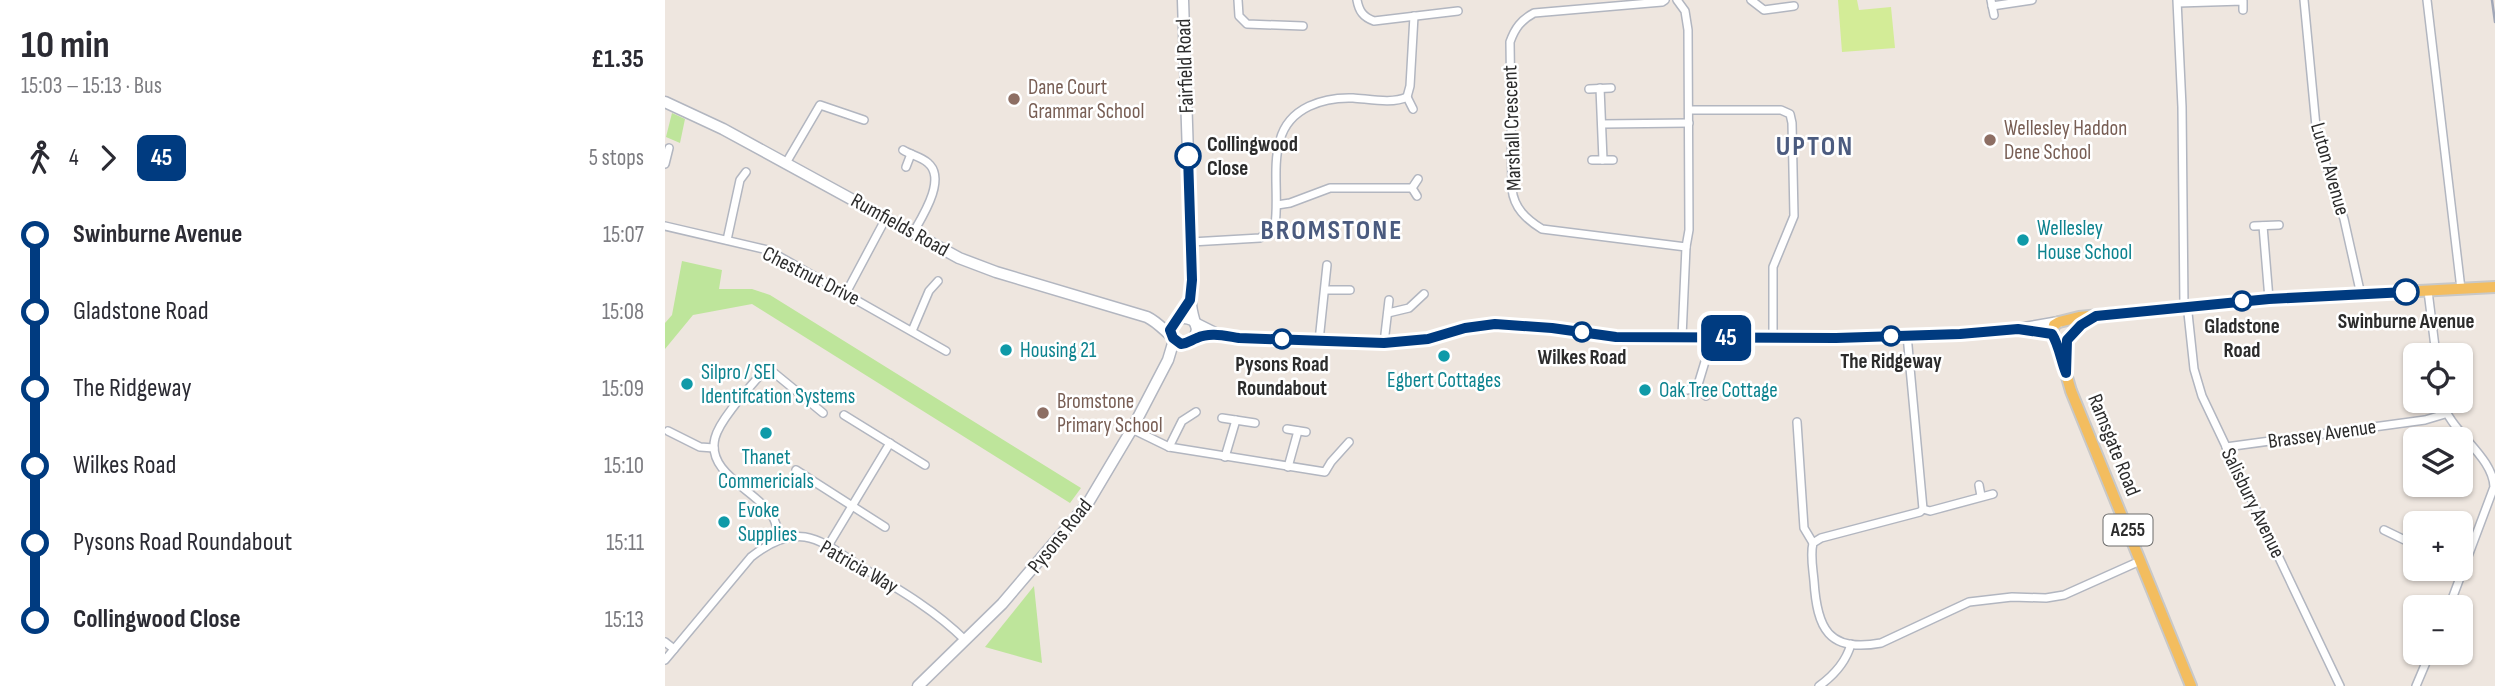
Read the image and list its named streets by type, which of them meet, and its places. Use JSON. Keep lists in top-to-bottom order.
{
  "streets": {
    "main road": ["Ramsgate Road", "A255"],
    "street": [
      "Fairfield Road",
      "Marshall Crescent",
      "Luton Avenue",
      "Rumfields Road",
      "Chestnut Drive",
      "Brassey Avenue",
      "Salisbury Avenue",
      "Pysons Road",
      "Patricia Way"
    ]
  },
  "crossings": [
    ["Fairfield Road", "Rumfields Road"],
    ["Fairfield Road", "Pysons Road"],
    ["Rumfields Road", "Pysons Road"],
    ["Brassey Avenue", "Salisbury Avenue"],
    ["Ramsgate Road", "A255"],
    ["Pysons Road", "Patricia Way"]
  ],
  "districts": ["UPTON", "BROMSTONE"],
  "places": [
    "Dane Court Grammar School",
    "Wellesley Haddon Dene School",
    "Collingwood Close",
    "Wellesley House School",
    "Swinburne Avenue",
    "Gladstone Road",
    "Wilkes Road",
    "The Ridgeway",
    "Pysons Road Roundabout",
    "Housing 21",
    "Egbert Cottages",
    "Silpro / SEI Identifcation Systems",
    "Oak Tree Cottage",
    "Bromstone Primary School",
    "Thanet Commericials",
    "Evoke Supplies"
  ],
  "lines": ["bus line 45"],
  "page": {
    "heading": ["10 min", "15:03 – 15:13 · Bus", "£1.35"],
    "on_map": "45",
    "legs": ["4", "45", "5 stops"],
    "list": [
      {
        "name": "Swinburne Avenue",
        "value": "15:07"
      },
      {
        "name": "Gladstone Road",
        "value": "15:08"
      },
      {
        "name": "The Ridgeway",
        "value": "15:09"
      },
      {
        "name": "Wilkes Road",
        "value": "15:10"
      },
      {
        "name": "Pysons Road Roundabout",
        "value": "15:11"
      },
      {
        "name": "Collingwood Close",
        "value": "15:13"
      }
    ],
    "map_buttons": ["+", "−"]
  }
}
